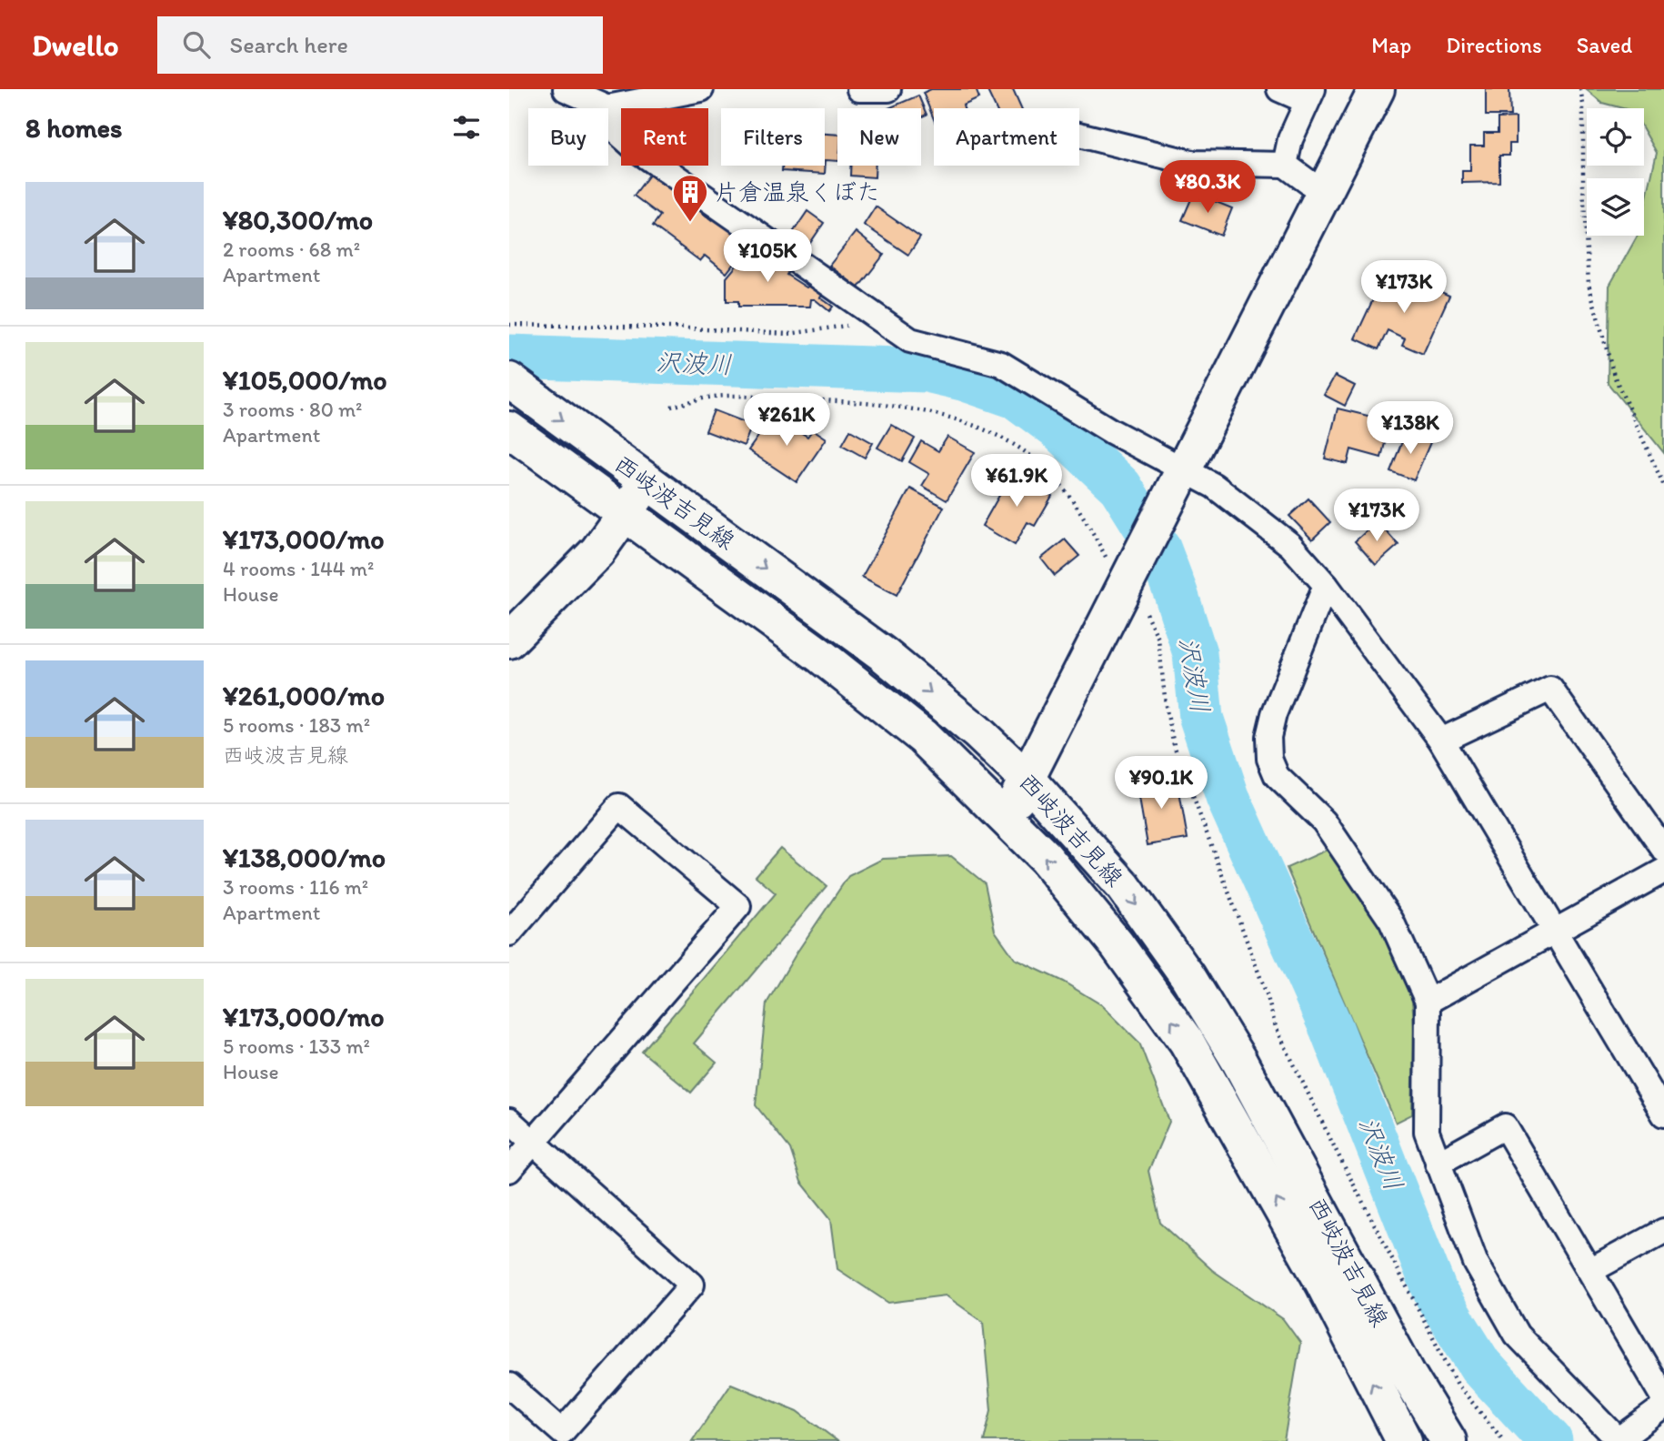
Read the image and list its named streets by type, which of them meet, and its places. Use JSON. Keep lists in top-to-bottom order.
{
  "streets": {
    "main road": ["西岐波吉見線"]
  },
  "water": ["沢波川"],
  "places": {
    "building": ["片倉温泉くぼた"]
  },
  "page": {
    "header": "Dwello",
    "search": "Search here",
    "nav": ["Map", "Directions", "Saved"],
    "heading": "8 homes",
    "chip": [
      "Buy",
      "Rent",
      "Filters",
      "New",
      "Apartment"
    ],
    "price": [
      "¥80.3K",
      "¥105K",
      "¥173K",
      "¥261K",
      "¥138K",
      "¥61.9K",
      "¥173K",
      "¥90.1K"
    ],
    "list": [
      {
        "name": "¥80,300/mo",
        "note": "2 rooms · 68 m² · Apartment"
      },
      {
        "name": "¥105,000/mo",
        "note": "3 rooms · 80 m² · Apartment"
      },
      {
        "name": "¥173,000/mo",
        "note": "4 rooms · 144 m² · House"
      },
      {
        "name": "¥261,000/mo",
        "note": "5 rooms · 183 m² · 西岐波吉見線"
      },
      {
        "name": "¥138,000/mo",
        "note": "3 rooms · 116 m² · Apartment"
      },
      {
        "name": "¥173,000/mo",
        "note": "5 rooms · 133 m² · House"
      }
    ]
  }
}
